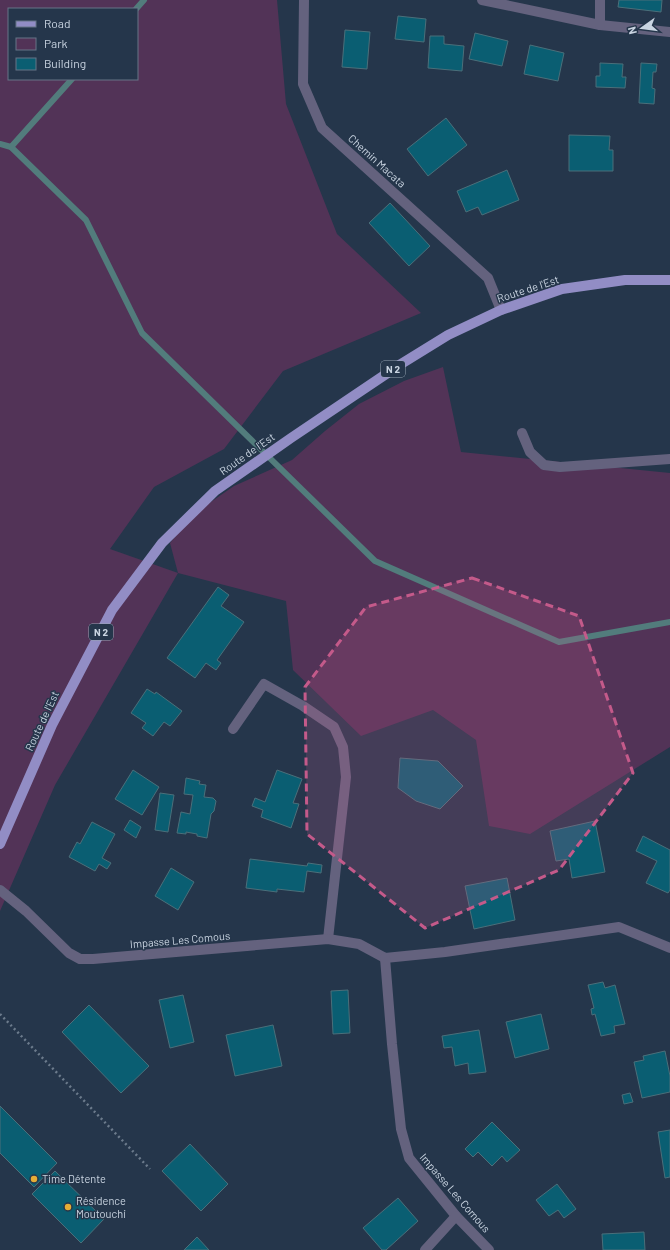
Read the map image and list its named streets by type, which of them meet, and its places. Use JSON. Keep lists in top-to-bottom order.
{
  "streets": {
    "main road": ["Route de l'Est", "N 2"],
    "street": ["Chemin Macata", "Impasse Les Comous"]
  },
  "crossings": [
    ["Chemin Macata", "Route de l'Est"]
  ],
  "places": ["Time Détente", "Résidence Moutouchi"],
  "legend": ["Road", "Park", "Building"],
  "north": "left"
}
